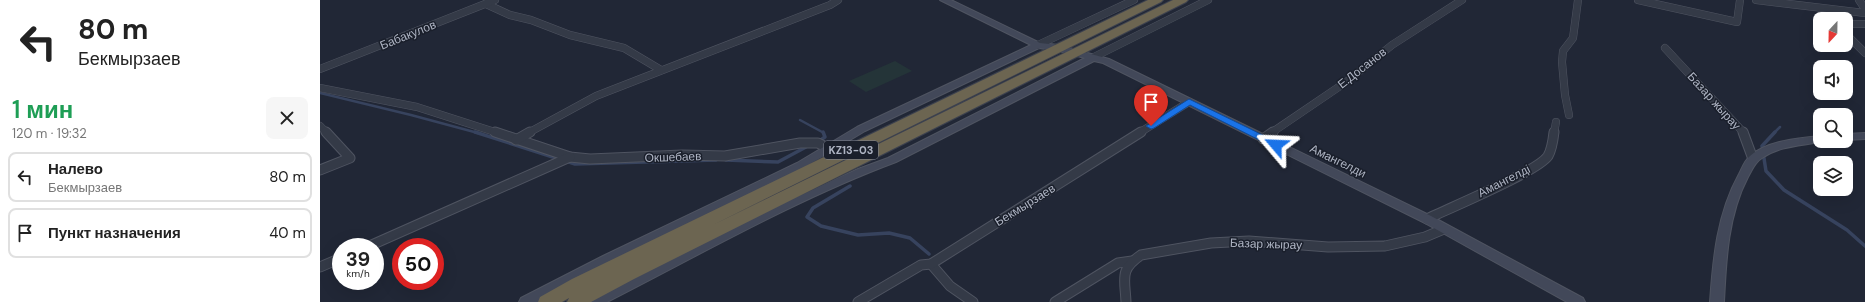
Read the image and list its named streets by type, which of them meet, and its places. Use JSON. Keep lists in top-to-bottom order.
{
  "streets": {
    "highway": ["KZ13-03"],
    "main road": ["Амангелди"],
    "street": [
      "Бабакулов",
      "Е.Досанов",
      "Базар жырау",
      "Окшебаев",
      "Амангелді",
      "Бекмырзаев"
    ]
  },
  "crossings": [
    ["Е.Досанов", "Амангелди"],
    ["Базар жырау", "Амангелди"],
    ["KZ13-03", "Амангелди"],
    ["Амангелди", "Амангелді"],
    ["Амангелди", "Бекмырзаев"]
  ],
  "north": "bottom",
  "page": {
    "turn": ["80 m", "Бекмырзаев"],
    "heading": ["1 мин", "120 m · 19:32"],
    "list": [
      {
        "name": "Налево",
        "note": "Бекмырзаев",
        "value": "80 m"
      },
      {
        "name": "Пункт назначения",
        "value": "40 m"
      }
    ],
    "speed": "39 km/h",
    "limit": "50"
  }
}
